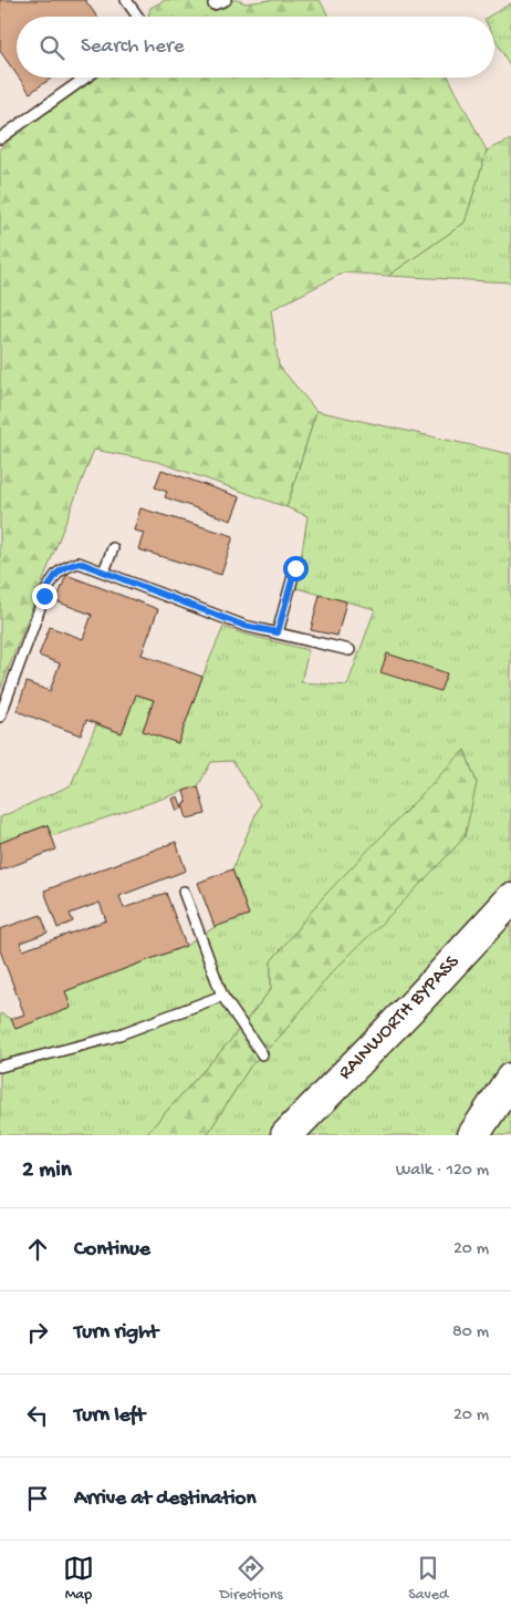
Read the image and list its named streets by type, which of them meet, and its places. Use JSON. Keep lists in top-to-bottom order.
{
  "streets": {
    "highway": ["RAINWORTH BYPASS"]
  },
  "page": {
    "search": "Search here",
    "heading": ["2 min", "Walk · 120 m"],
    "list": [
      ["Continue", "20 m"],
      ["Turn right", "80 m"],
      ["Turn left", "20 m"],
      "Arrive at destination"
    ],
    "nav": ["Map", "Directions", "Saved"]
  }
}
